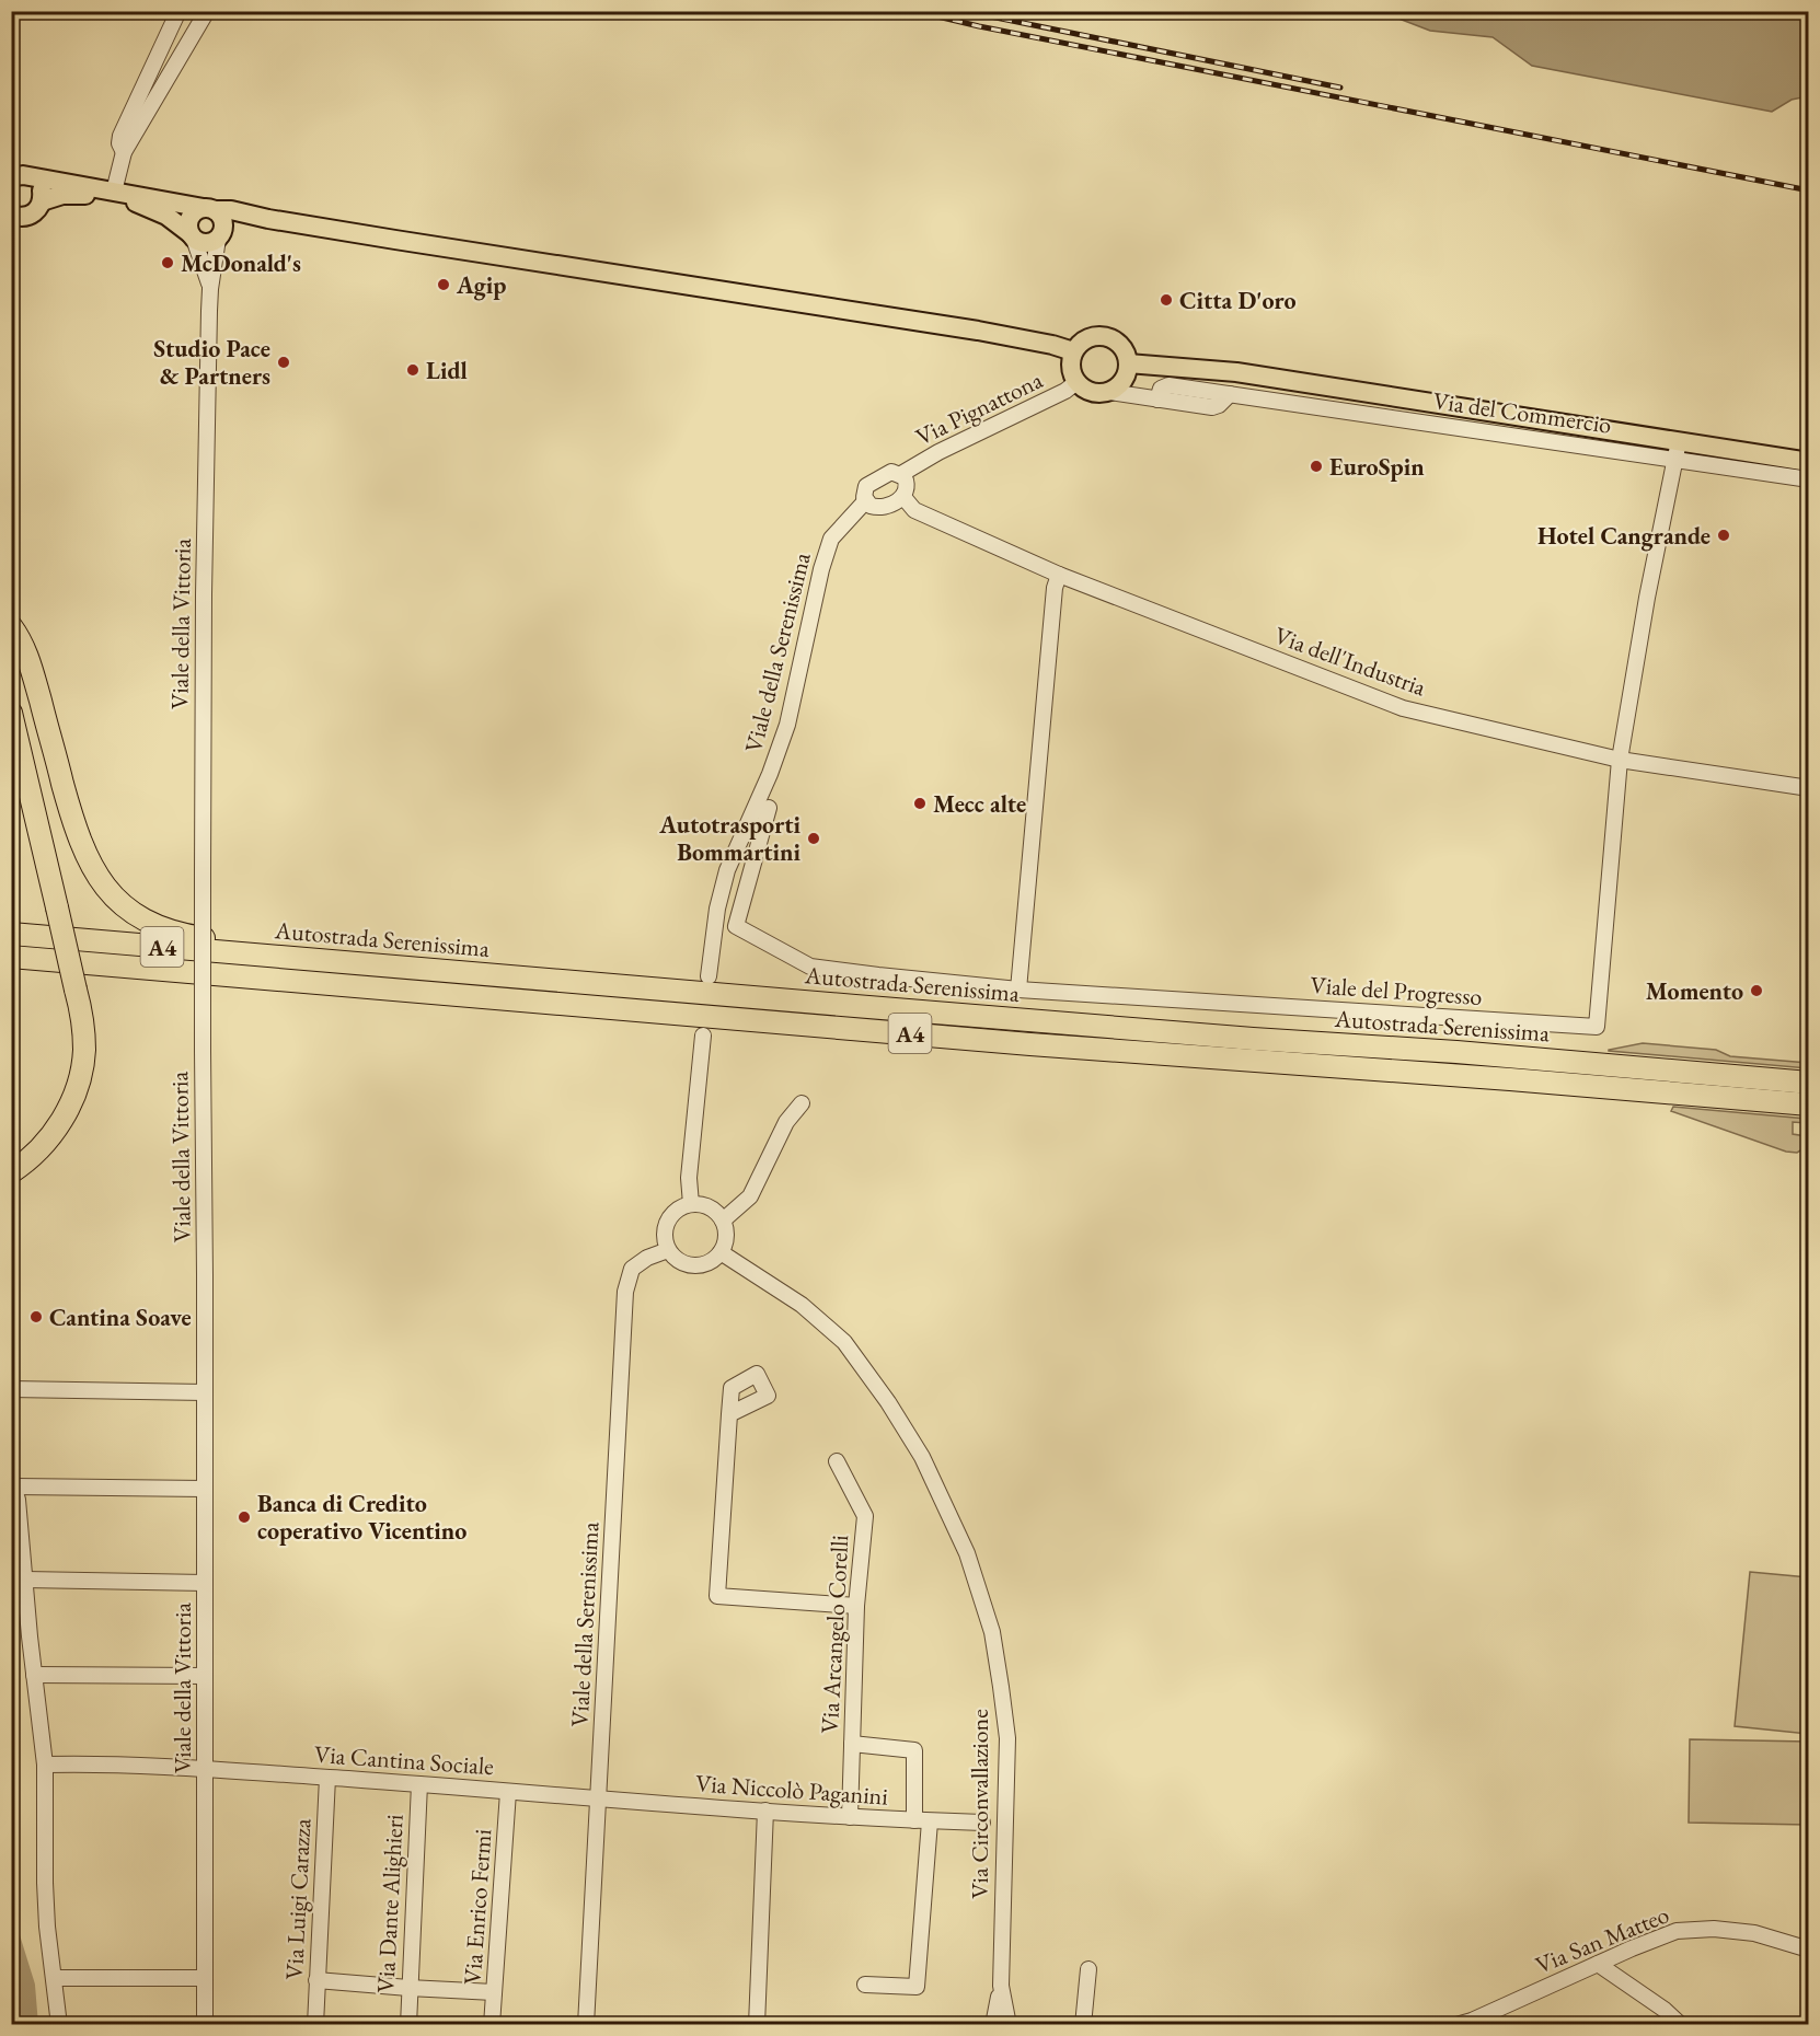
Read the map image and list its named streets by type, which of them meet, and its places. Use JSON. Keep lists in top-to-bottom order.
{
  "streets": {
    "highway": ["Autostrada Serenissima", "A4"],
    "street": [
      "Via Pignattona",
      "Via del Commercio",
      "Viale della Vittoria",
      "Viale della Serenissima",
      "Via dell'Industria",
      "Viale del Progresso",
      "Via Arcangelo Corelli",
      "Via Cantina Sociale",
      "Via Niccolò Paganini",
      "Via Circonvallazione",
      "Via Luigi Carazza",
      "Via Dante Alighieri",
      "Via Enrico Fermi",
      "Via San Matteo"
    ]
  },
  "crossings": [
    ["Via Pignattona", "Via del Commercio"],
    ["Via Pignattona", "Viale della Serenissima"],
    ["Via Pignattona", "Via dell'Industria"],
    ["Via del Commercio", "Viale del Progresso"],
    ["Viale della Vittoria", "Via Cantina Sociale"],
    ["Viale della Serenissima", "Via dell'Industria"],
    ["Viale della Serenissima", "Via Cantina Sociale"],
    ["Viale della Serenissima", "Via Niccolò Paganini"],
    ["Viale della Serenissima", "Via Circonvallazione"],
    ["Via dell'Industria", "Viale del Progresso"],
    ["Via Arcangelo Corelli", "Via Niccolò Paganini"],
    ["Via Cantina Sociale", "Via Niccolò Paganini"],
    ["Via Cantina Sociale", "Via Luigi Carazza"],
    ["Via Cantina Sociale", "Via Dante Alighieri"],
    ["Via Cantina Sociale", "Via Enrico Fermi"]
  ],
  "places": [
    "McDonald's",
    "Agip",
    "Citta D'oro",
    "Studio Pace & Partners",
    "Lidl",
    "EuroSpin",
    "Hotel Cangrande",
    "Mecc alte",
    "Autotrasporti Bommartini",
    "Momento",
    "Cantina Soave",
    "Banca di Credito coperativo Vicentino"
  ]
}
